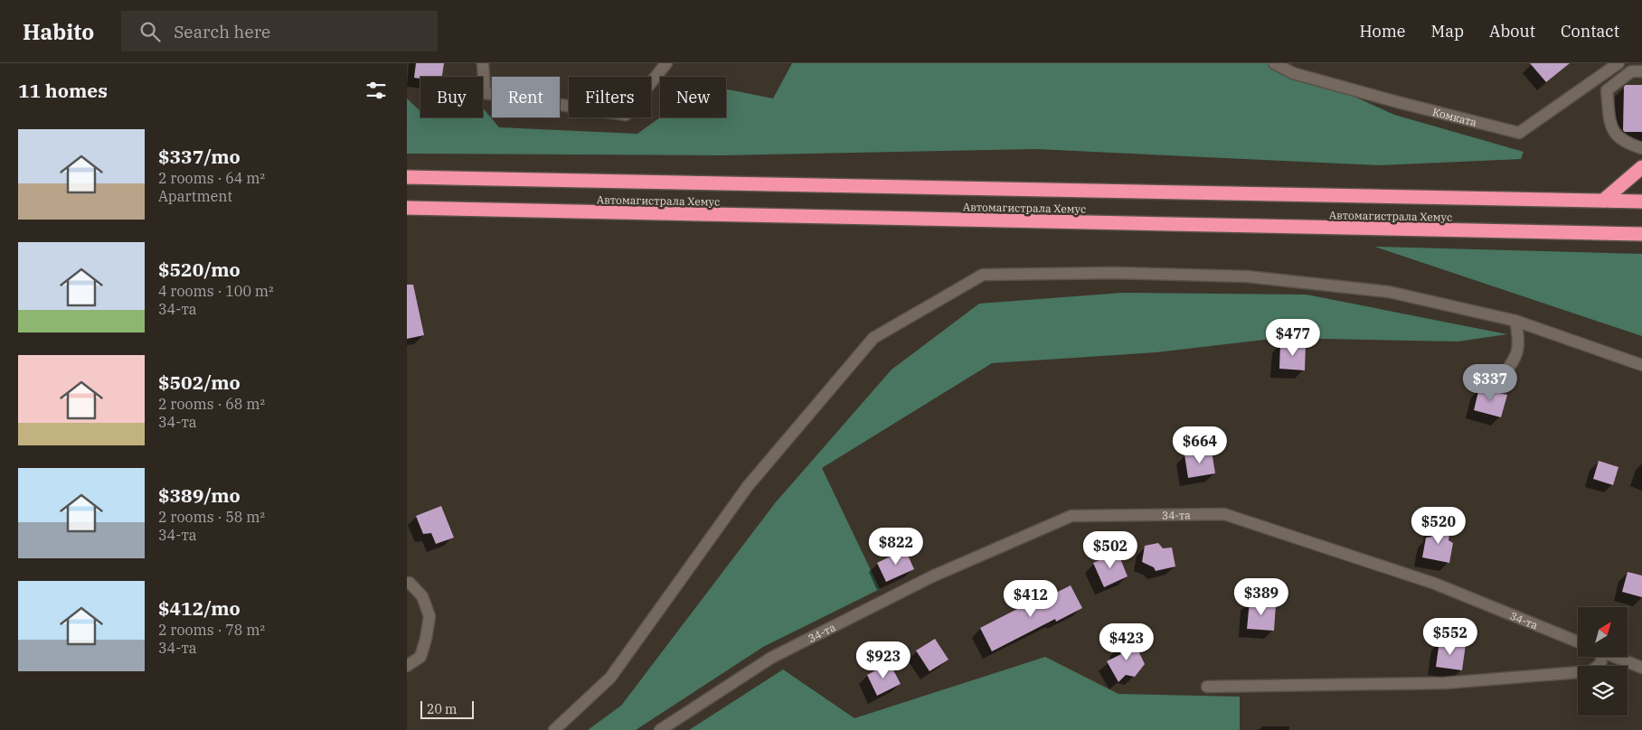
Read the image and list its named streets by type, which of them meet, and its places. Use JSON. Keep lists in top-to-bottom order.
{
  "streets": {
    "highway": ["Автомагистрала Хемус"],
    "street": ["Комката", "34-та"]
  },
  "scale_bar": "20 m",
  "north": "top right",
  "page": {
    "header": "Habito",
    "search": "Search here",
    "nav": [
      "Home",
      "Map",
      "About",
      "Contact"
    ],
    "heading": "11 homes",
    "chip": [
      "Buy",
      "Rent",
      "Filters",
      "New"
    ],
    "list": [
      {
        "name": "$337/mo",
        "note": "2 rooms · 64 m² · Apartment"
      },
      {
        "name": "$520/mo",
        "note": "4 rooms · 100 m² · 34-та"
      },
      {
        "name": "$502/mo",
        "note": "2 rooms · 68 m² · 34-та"
      },
      {
        "name": "$389/mo",
        "note": "2 rooms · 58 m² · 34-та"
      },
      {
        "name": "$412/mo",
        "note": "2 rooms · 78 m² · 34-та"
      }
    ],
    "price": [
      "$477",
      "$337",
      "$664",
      "$520",
      "$822",
      "$502",
      "$389",
      "$412",
      "$552",
      "$423",
      "$923"
    ],
    "scale": "20 m"
  }
}
